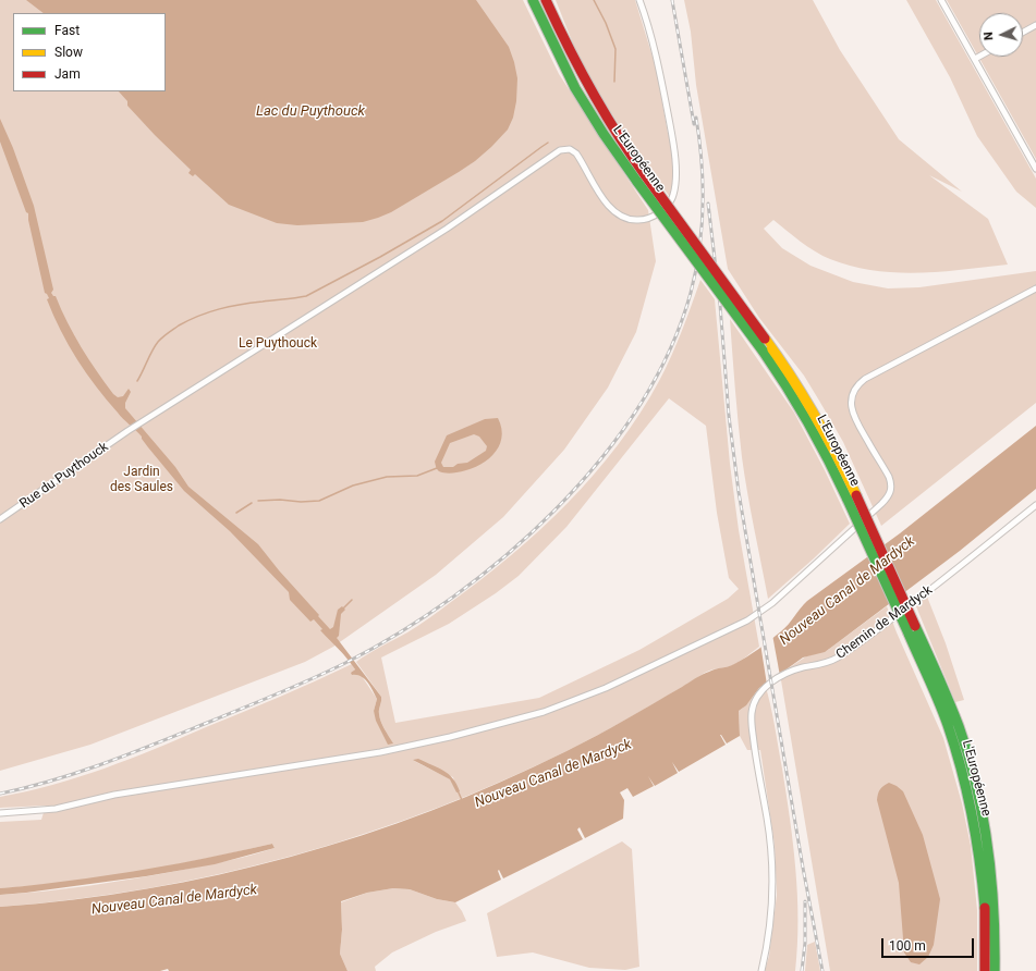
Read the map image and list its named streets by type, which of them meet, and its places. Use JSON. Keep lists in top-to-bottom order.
{
  "streets": {
    "highway": ["L'Européenne"],
    "street": ["Rue du Puythouck", "Chemin de Mardyck"]
  },
  "water": ["Lac du Puythouck", "Nouveau Canal de Mardyck"],
  "parks": ["Le Puythouck", "Jardin des Saules"],
  "legend": ["Fast", "Slow", "Jam"],
  "scale_bar": "100 m",
  "north": "left"
}
